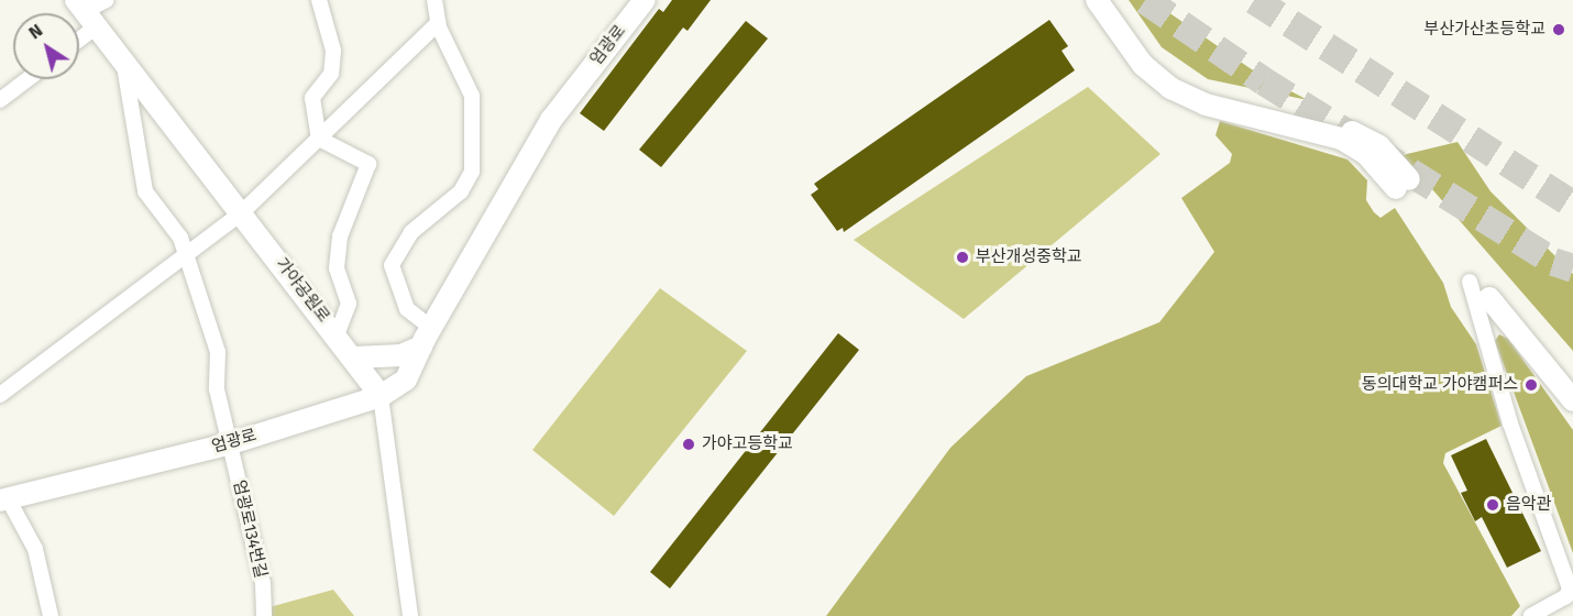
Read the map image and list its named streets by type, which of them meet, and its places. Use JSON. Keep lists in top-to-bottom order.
{
  "streets": {
    "main road": ["엄광로", "가야공원로"],
    "street": ["엄광로134번길"]
  },
  "crossings": [
    ["엄광로", "가야공원로"],
    ["엄광로", "엄광로134번길"],
    ["가야공원로", "엄광로134번길"]
  ],
  "places": [
    "부산가산초등학교",
    "부산개성중학교",
    "동의대학교 가야캠퍼스",
    "가야고등학교",
    "음악관"
  ],
  "north": "top left"
}
